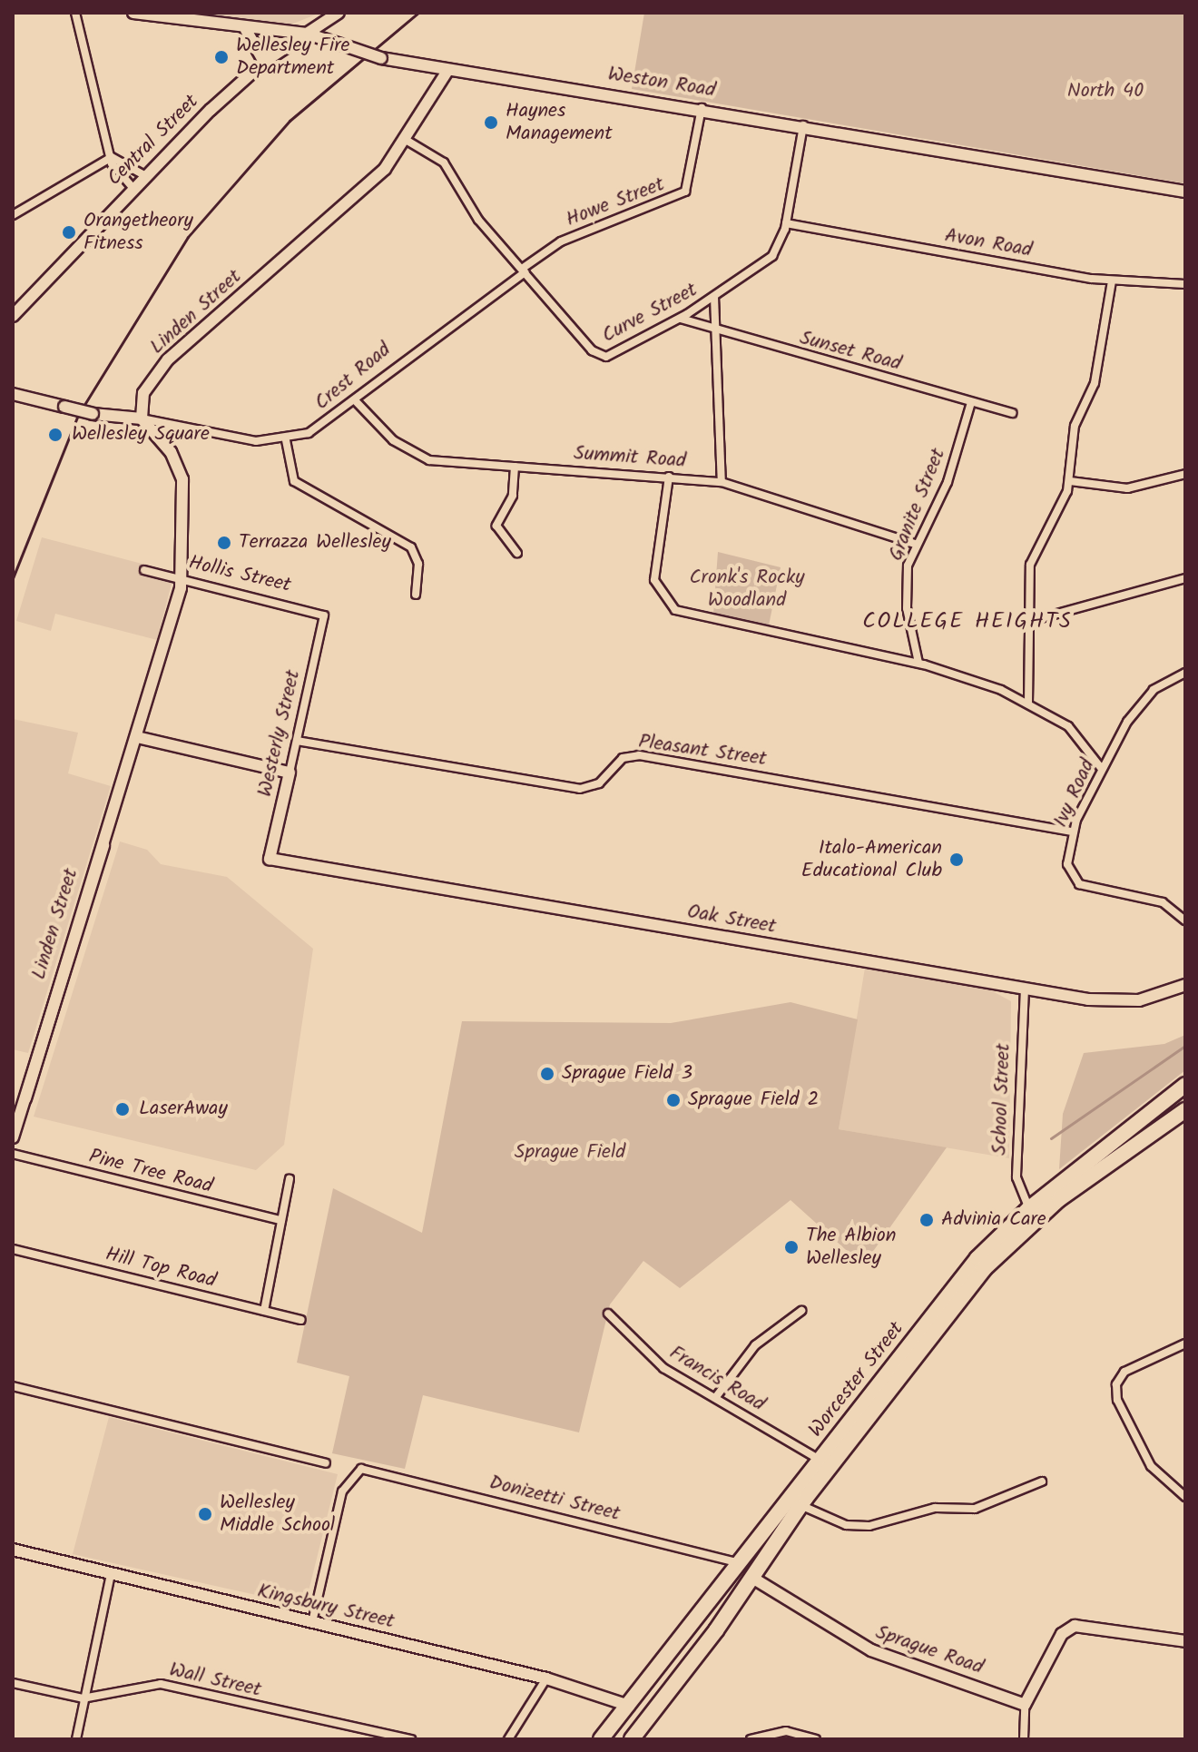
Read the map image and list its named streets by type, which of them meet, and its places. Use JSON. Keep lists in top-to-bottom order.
{
  "streets": {
    "highway": ["Worcester Street"],
    "street": [
      "Weston Road",
      "Central Street",
      "Howe Street",
      "Avon Road",
      "Linden Street",
      "Curve Street",
      "Sunset Road",
      "Crest Road",
      "Summit Road",
      "Granite Street",
      "Hollis Street",
      "Westerly Street",
      "Pleasant Street",
      "Ivy Road",
      "Oak Street",
      "School Street",
      "Pine Tree Road",
      "Hill Top Road",
      "Francis Road",
      "Donizetti Street",
      "Kingsbury Street",
      "Sprague Road",
      "Wall Street"
    ]
  },
  "crossings": [
    ["Weston Road", "Central Street"],
    ["Weston Road", "Howe Street"],
    ["Weston Road", "Linden Street"],
    ["Weston Road", "Curve Street"],
    ["Howe Street", "Curve Street"],
    ["Howe Street", "Crest Road"],
    ["Avon Road", "Curve Street"],
    ["Linden Street", "Curve Street"],
    ["Linden Street", "Crest Road"],
    ["Linden Street", "Hollis Street"],
    ["Curve Street", "Sunset Road"],
    ["Curve Street", "Crest Road"],
    ["Sunset Road", "Granite Street"],
    ["Crest Road", "Summit Road"],
    ["Summit Road", "Granite Street"],
    ["Hollis Street", "Westerly Street"],
    ["Westerly Street", "Pleasant Street"],
    ["Westerly Street", "Oak Street"],
    ["Pleasant Street", "Ivy Road"],
    ["Oak Street", "School Street"],
    ["School Street", "Worcester Street"],
    ["Francis Road", "Worcester Street"],
    ["Worcester Street", "Donizetti Street"],
    ["Worcester Street", "Kingsbury Street"],
    ["Worcester Street", "Sprague Road"],
    ["Donizetti Street", "Kingsbury Street"]
  ],
  "districts": ["COLLEGE HEIGHTS"],
  "parks": ["North 40", "Cronk's Rocky Woodland", "Sprague Field"],
  "places": [
    "Wellesley Fire Department",
    "Haynes Management",
    "Orangetheory Fitness",
    "Wellesley Square",
    "Terrazza Wellesley",
    "Italo-American Educational Club",
    "Sprague Field 3",
    "Sprague Field 2",
    "LaserAway",
    "Advinia Care",
    "The Albion Wellesley",
    "Wellesley Middle School"
  ]
}
